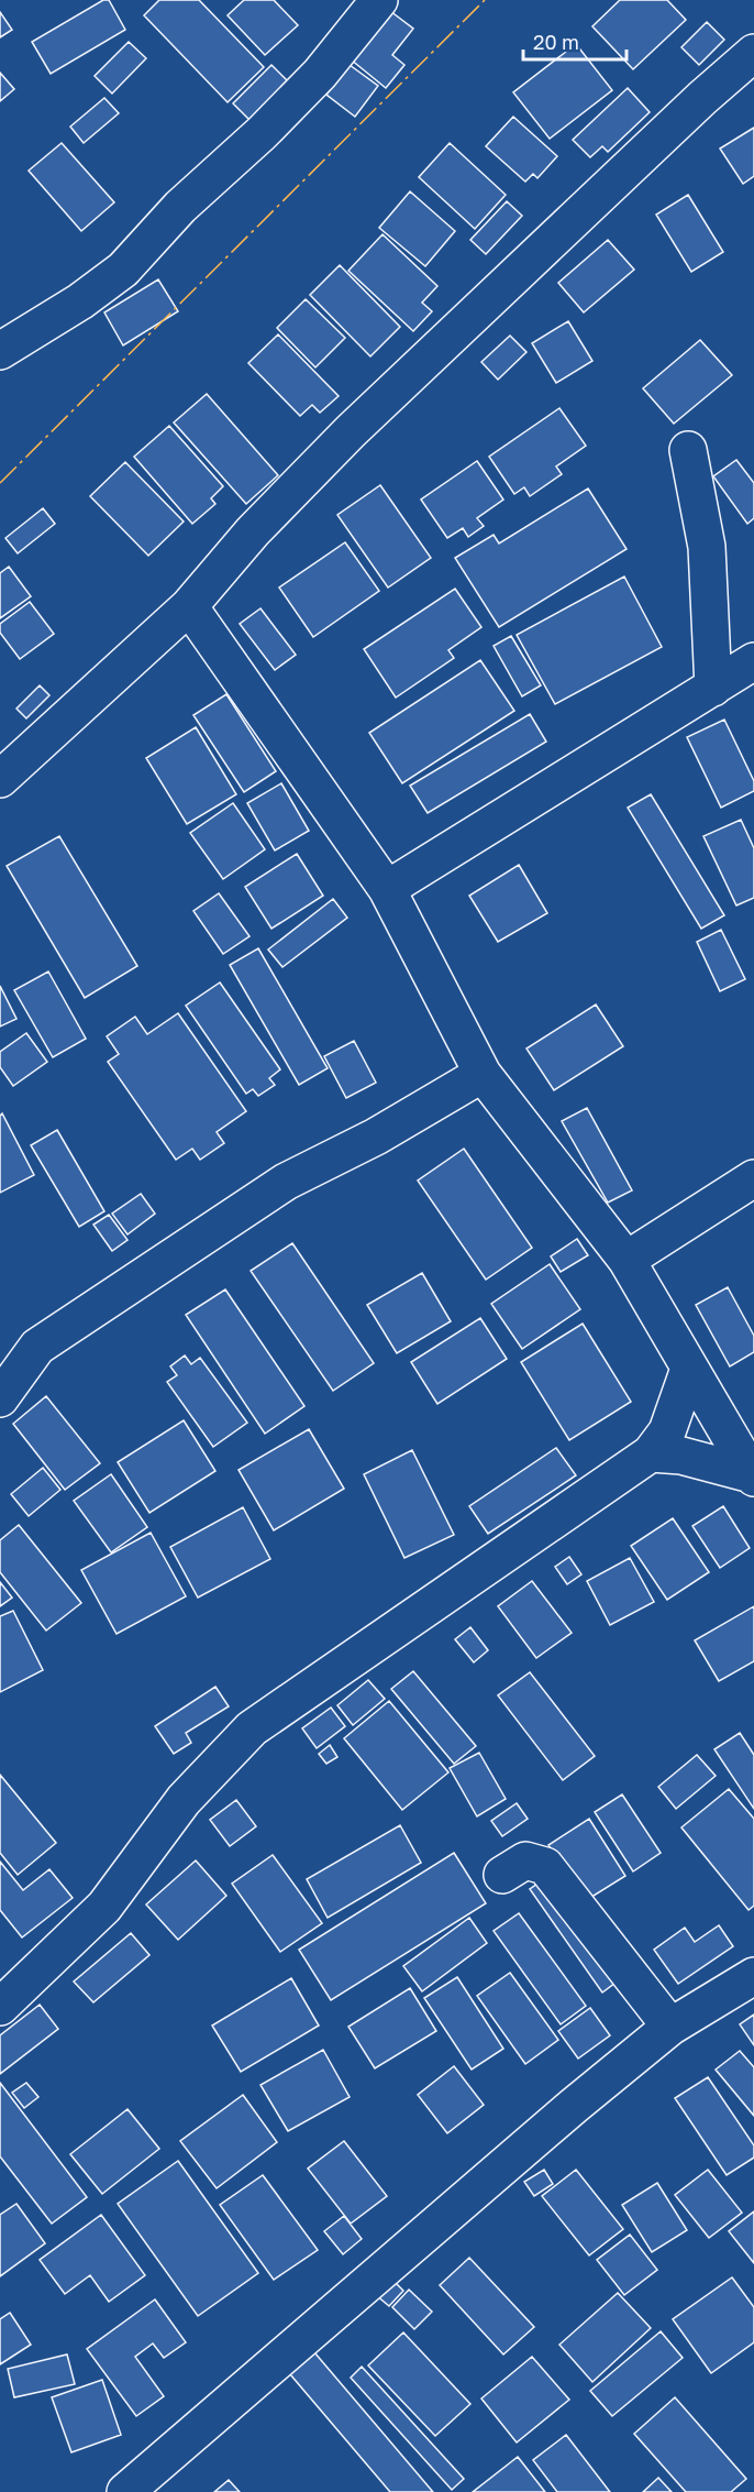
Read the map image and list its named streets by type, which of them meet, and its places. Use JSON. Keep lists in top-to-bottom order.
{
  "scale_bar": "20 m"
}
